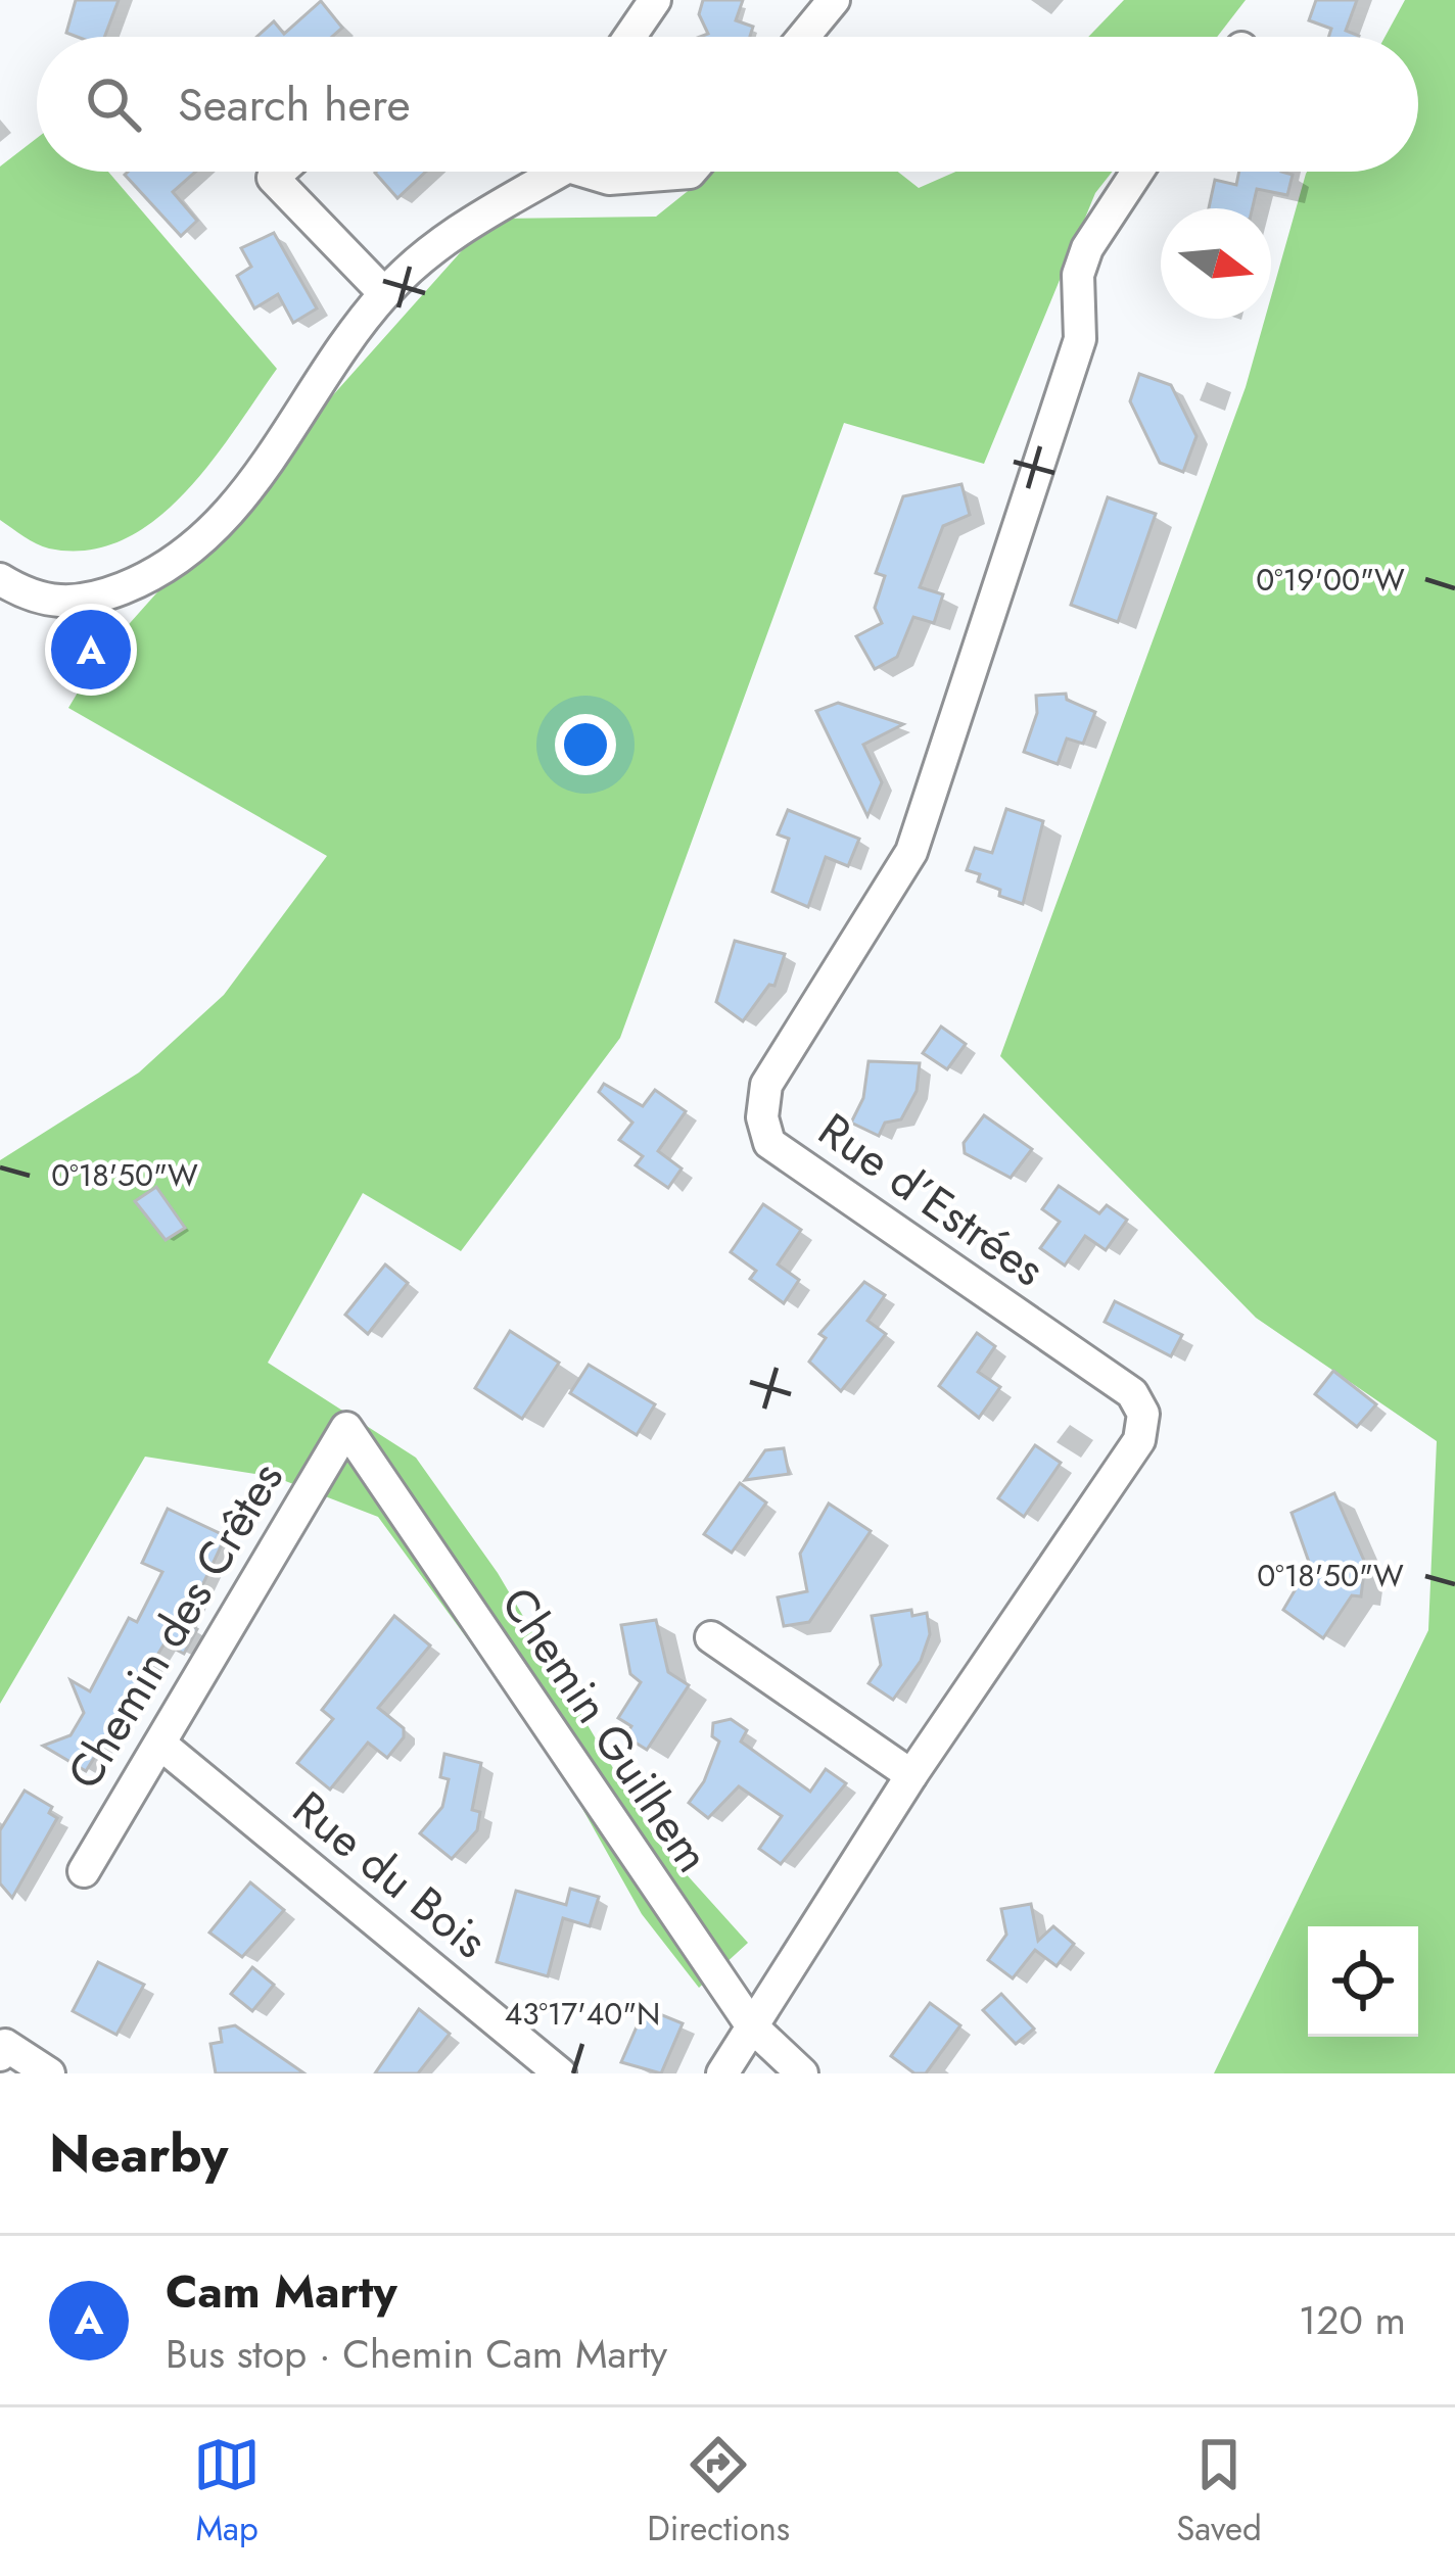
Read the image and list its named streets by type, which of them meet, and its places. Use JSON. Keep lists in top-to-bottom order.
{
  "streets": {
    "street": [
      "Rue d’Estrées",
      "Chemin des Crêtes",
      "Chemin Guilhem",
      "Rue du Bois"
    ]
  },
  "crossings": [
    ["Rue d’Estrées", "Chemin Guilhem"],
    ["Chemin des Crêtes", "Chemin Guilhem"],
    ["Chemin des Crêtes", "Rue du Bois"]
  ],
  "north": "right",
  "page": {
    "search": "Search here",
    "pins": "A",
    "heading": "Nearby",
    "list": [
      {
        "mark": "A",
        "name": "Cam Marty",
        "note": "Bus stop · Chemin Cam Marty",
        "value": "120 m"
      }
    ],
    "nav": ["Map", "Directions", "Saved"]
  },
  "coordinates": ["0°19'00\"W", "0°18'50\"W", "43°17'40\"N"]
}
